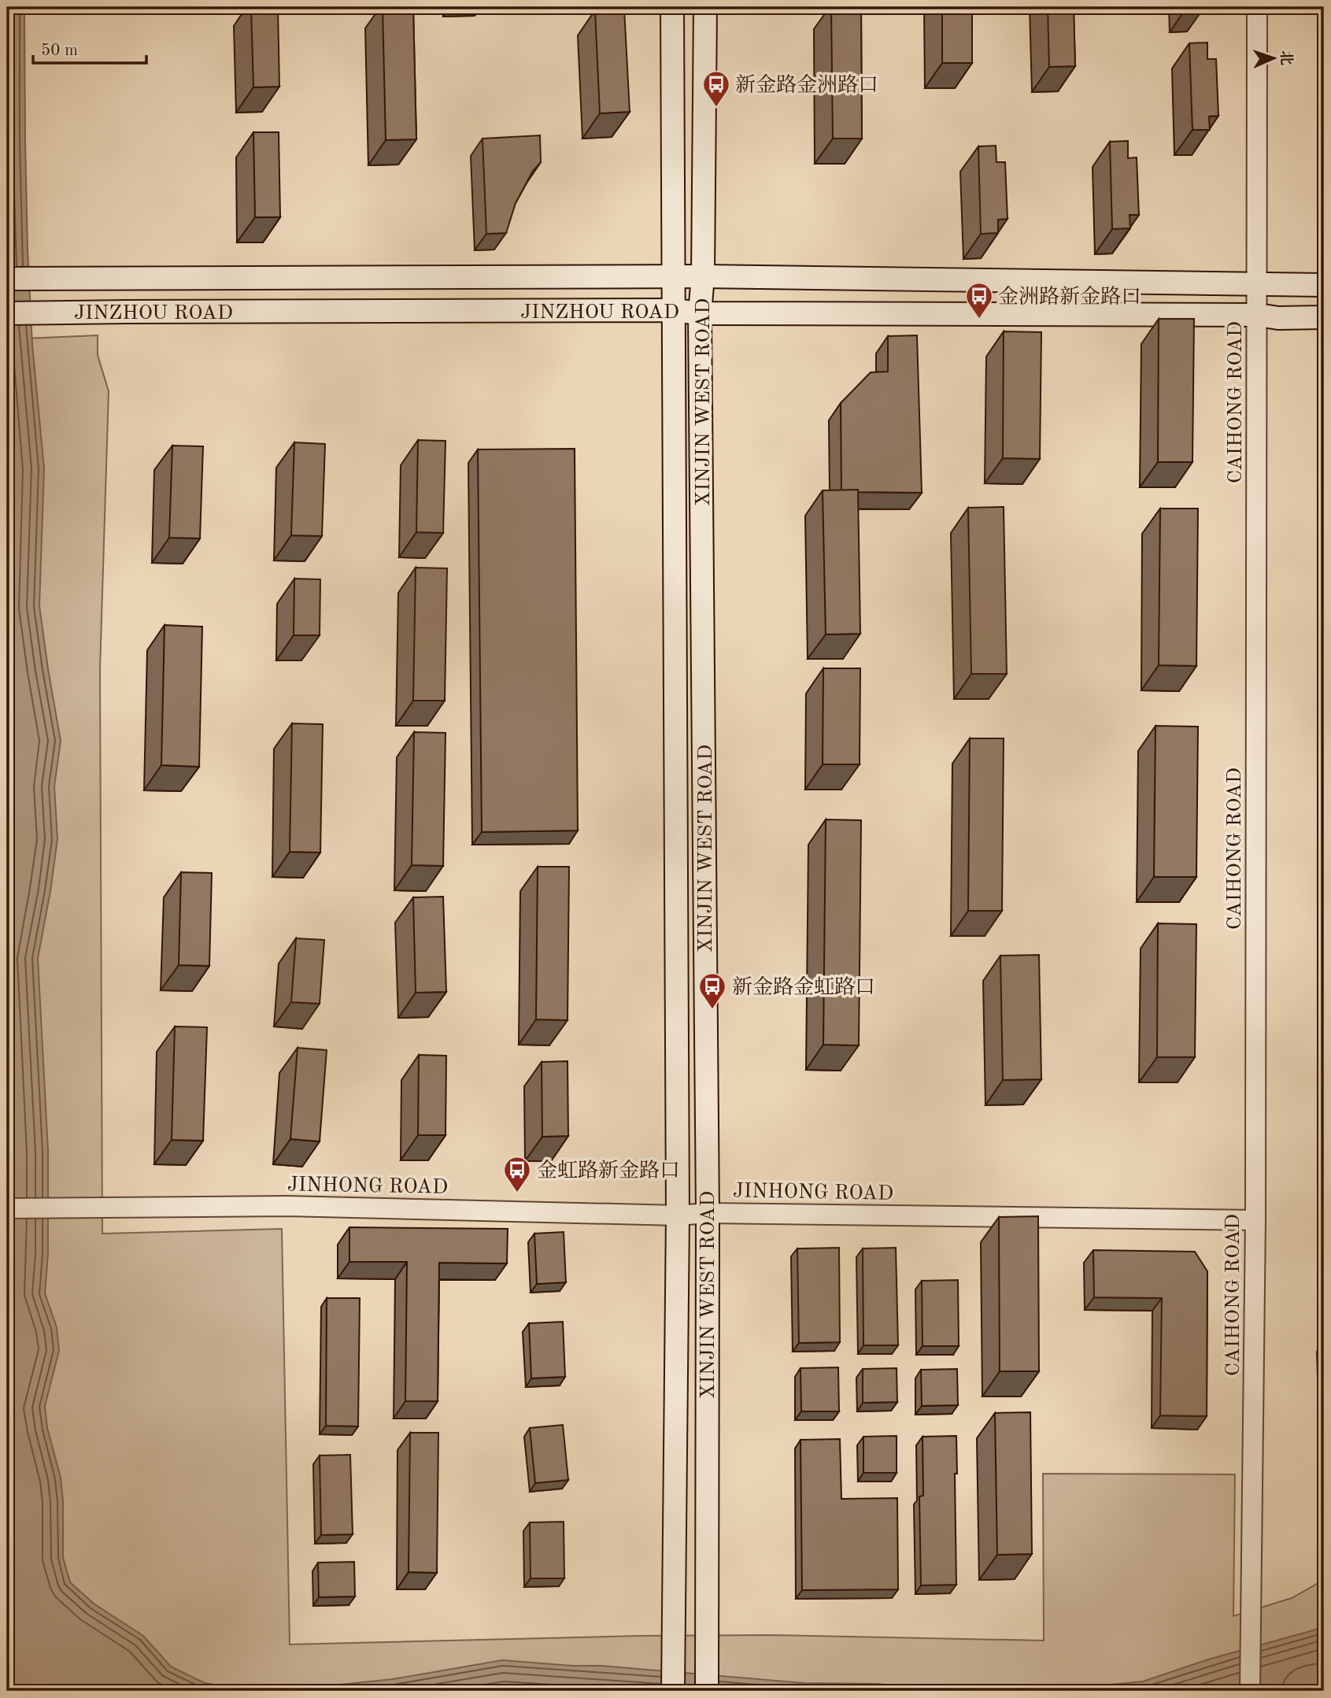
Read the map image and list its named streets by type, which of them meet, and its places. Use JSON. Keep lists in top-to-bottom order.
{
  "streets": {
    "main road": ["JINZHOU ROAD", "XINJIN WEST ROAD"],
    "street": ["CAIHONG ROAD", "JINHONG ROAD"]
  },
  "crossings": [
    ["JINZHOU ROAD", "XINJIN WEST ROAD"],
    ["JINZHOU ROAD", "CAIHONG ROAD"],
    ["XINJIN WEST ROAD", "JINHONG ROAD"],
    ["CAIHONG ROAD", "JINHONG ROAD"]
  ],
  "places": {
    "bus stop": [
      "新金路金洲路口",
      "金洲路新金路口",
      "新金路金虹路口",
      "金虹路新金路口"
    ]
  },
  "scale_bar": "50 m",
  "north": "right"
}
